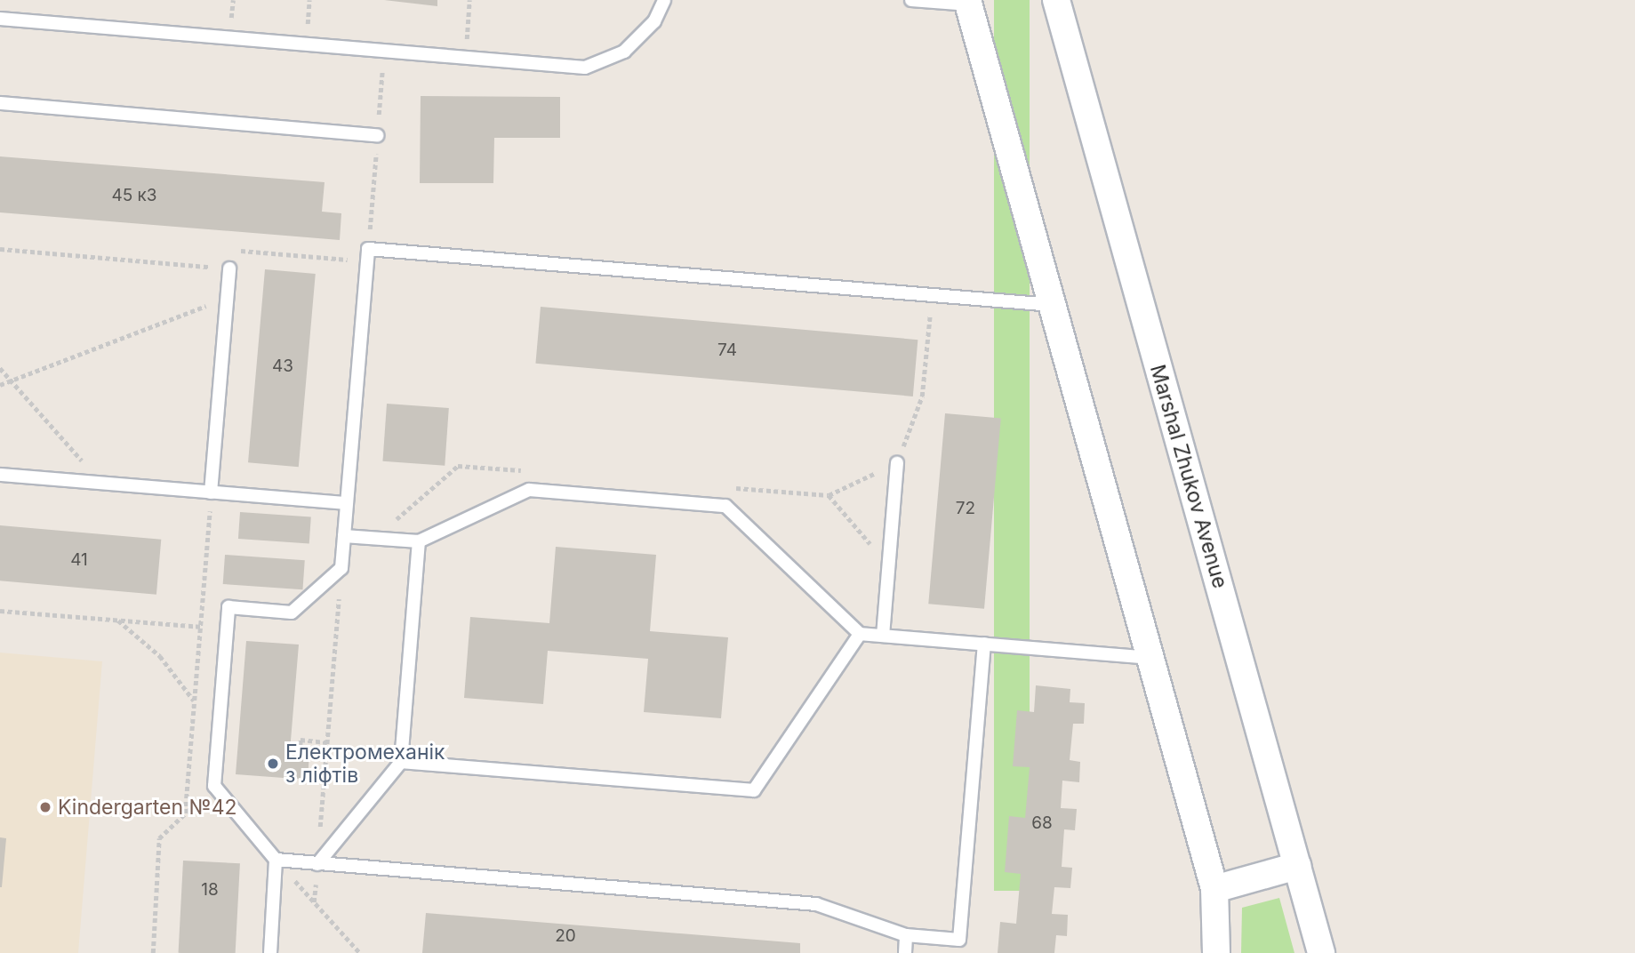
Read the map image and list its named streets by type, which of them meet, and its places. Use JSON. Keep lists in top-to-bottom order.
{
  "streets": {
    "street": ["Marshal Zhukov Avenue"]
  },
  "places": ["Електромеханік з ліфтів", "Kindergarten №42"],
  "house_numbers": [
    "45 к3",
    "74",
    "43",
    "72",
    "41",
    "68",
    "18",
    "20"
  ]
}
